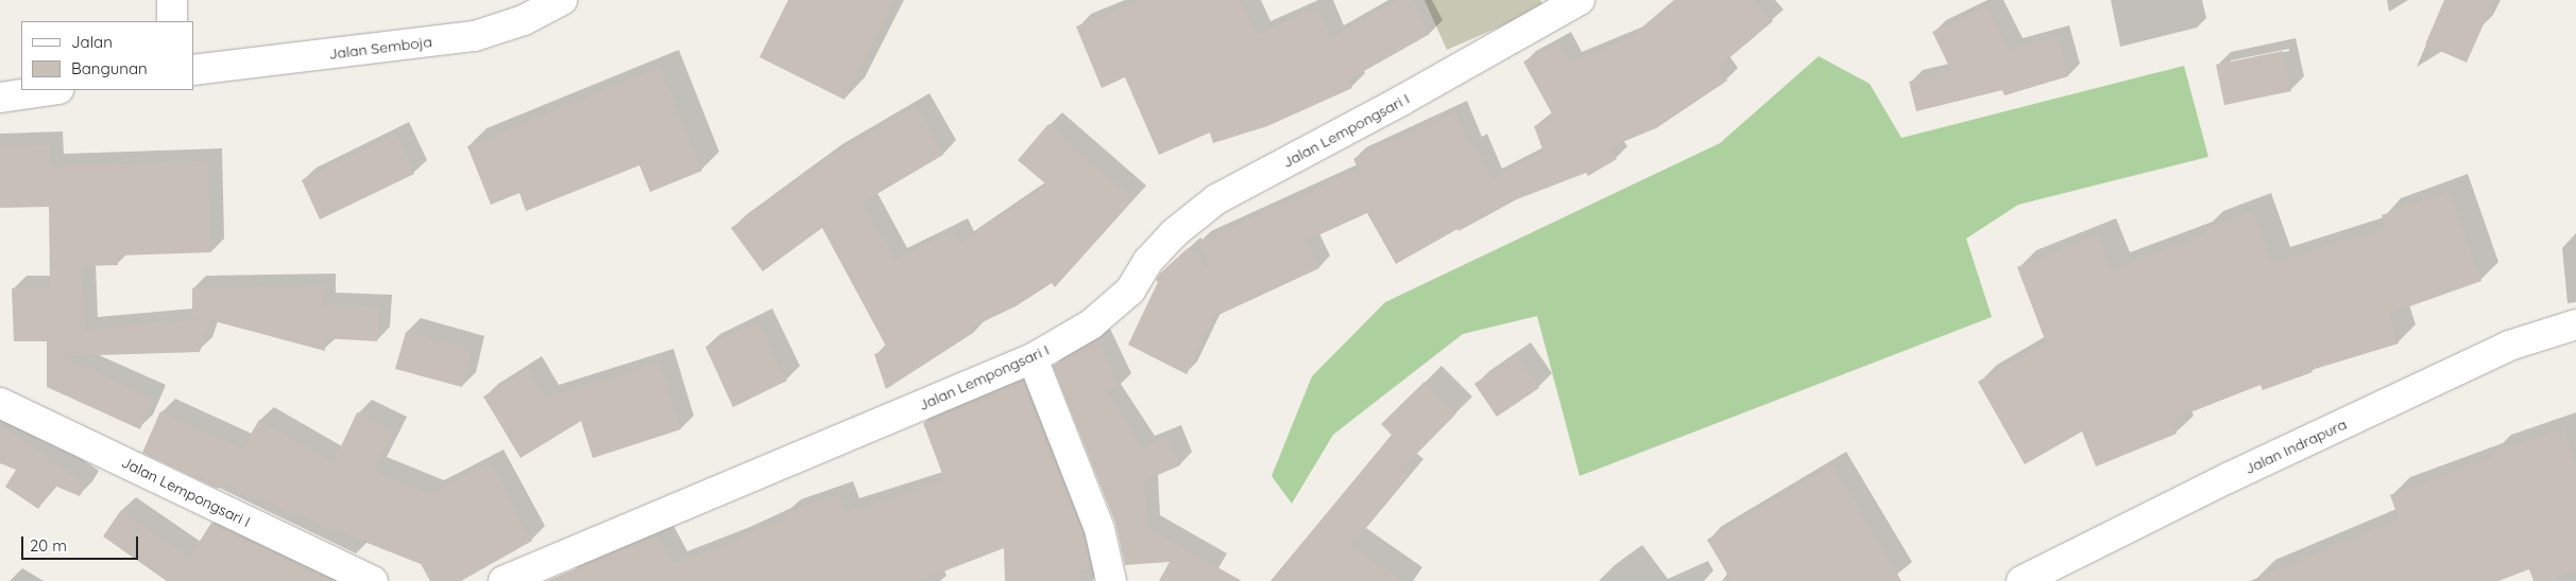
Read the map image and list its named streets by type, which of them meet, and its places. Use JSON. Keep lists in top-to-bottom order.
{
  "streets": {
    "street": ["Jalan Semboja", "Jalan Lempongsari I", "Jalan Indrapura"]
  },
  "legend": ["Jalan", "Bangunan"],
  "scale_bar": "20 m"
}
